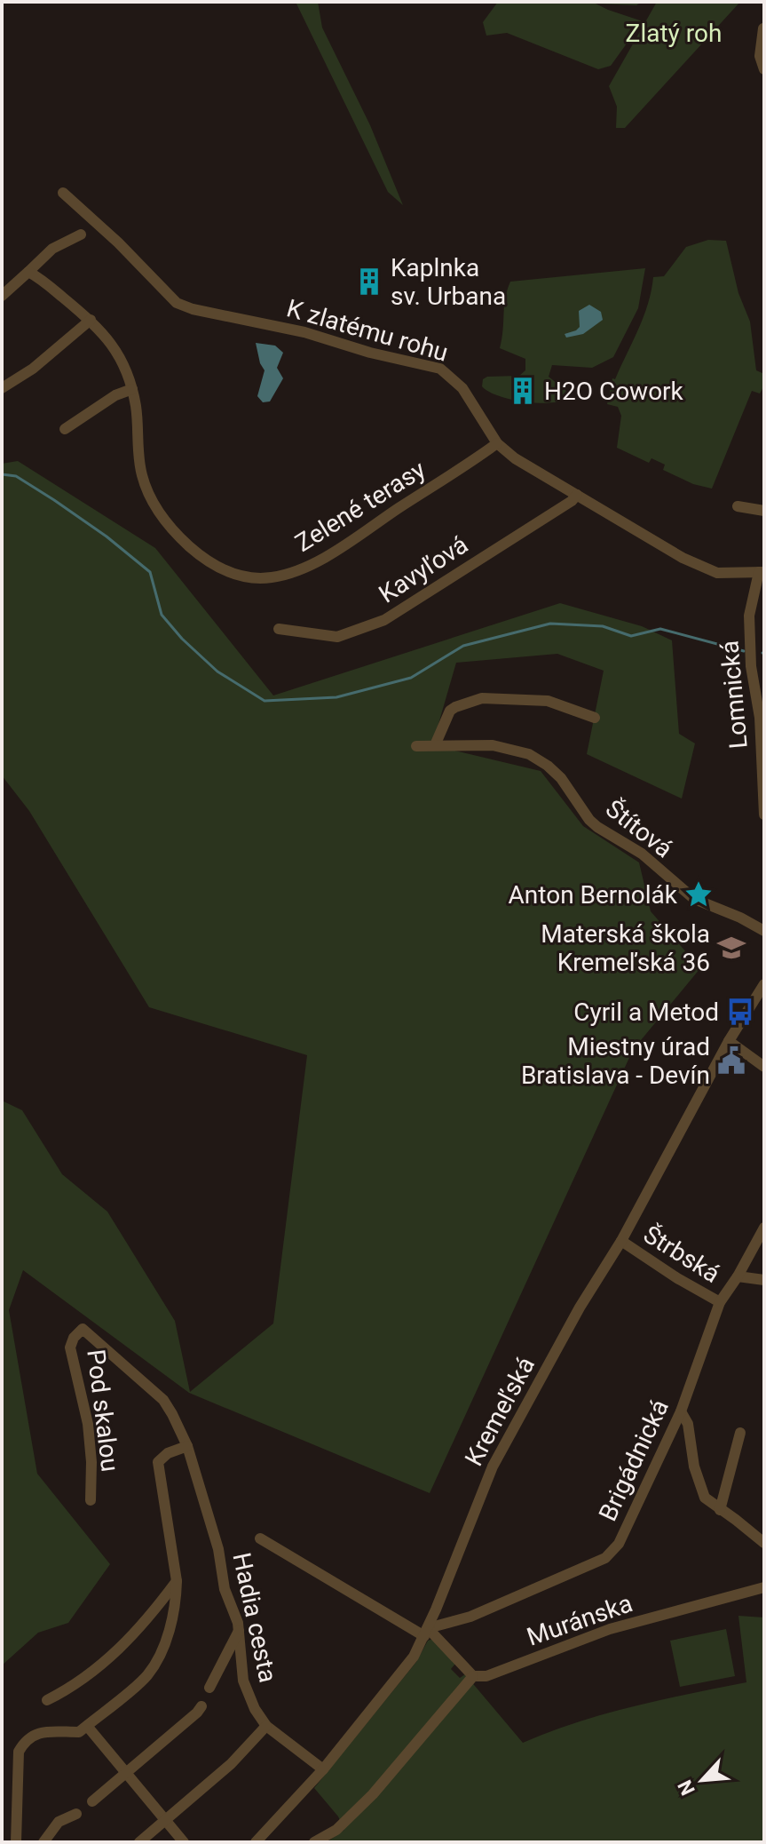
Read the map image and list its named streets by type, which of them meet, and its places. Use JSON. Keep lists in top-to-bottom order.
{
  "streets": {
    "street": [
      "K zlatému rohu",
      "Zelené terasy",
      "Kavyľová",
      "Lomnická",
      "Štítová",
      "Štrbská",
      "Pod skalou",
      "Kremeľská",
      "Brigádnická",
      "Hadia cesta",
      "Muránska"
    ]
  },
  "crossings": [
    ["K zlatému rohu", "Zelené terasy"],
    ["K zlatému rohu", "Kavyľová"],
    ["K zlatému rohu", "Lomnická"],
    ["Štrbská", "Kremeľská"],
    ["Štrbská", "Brigádnická"],
    ["Pod skalou", "Hadia cesta"],
    ["Kremeľská", "Brigádnická"],
    ["Kremeľská", "Hadia cesta"]
  ],
  "parks": ["Zlatý roh"],
  "places": {
    "building": ["Kaplnka sv. Urbana", "H2O Cowork"],
    "place": ["Anton Bernolák"],
    "school or university": ["Materská škola Kremeľská 36"],
    "bus stop": ["Cyril a Metod"],
    "public building": ["Miestny úrad Bratislava - Devín"]
  },
  "north": "bottom left"
}
